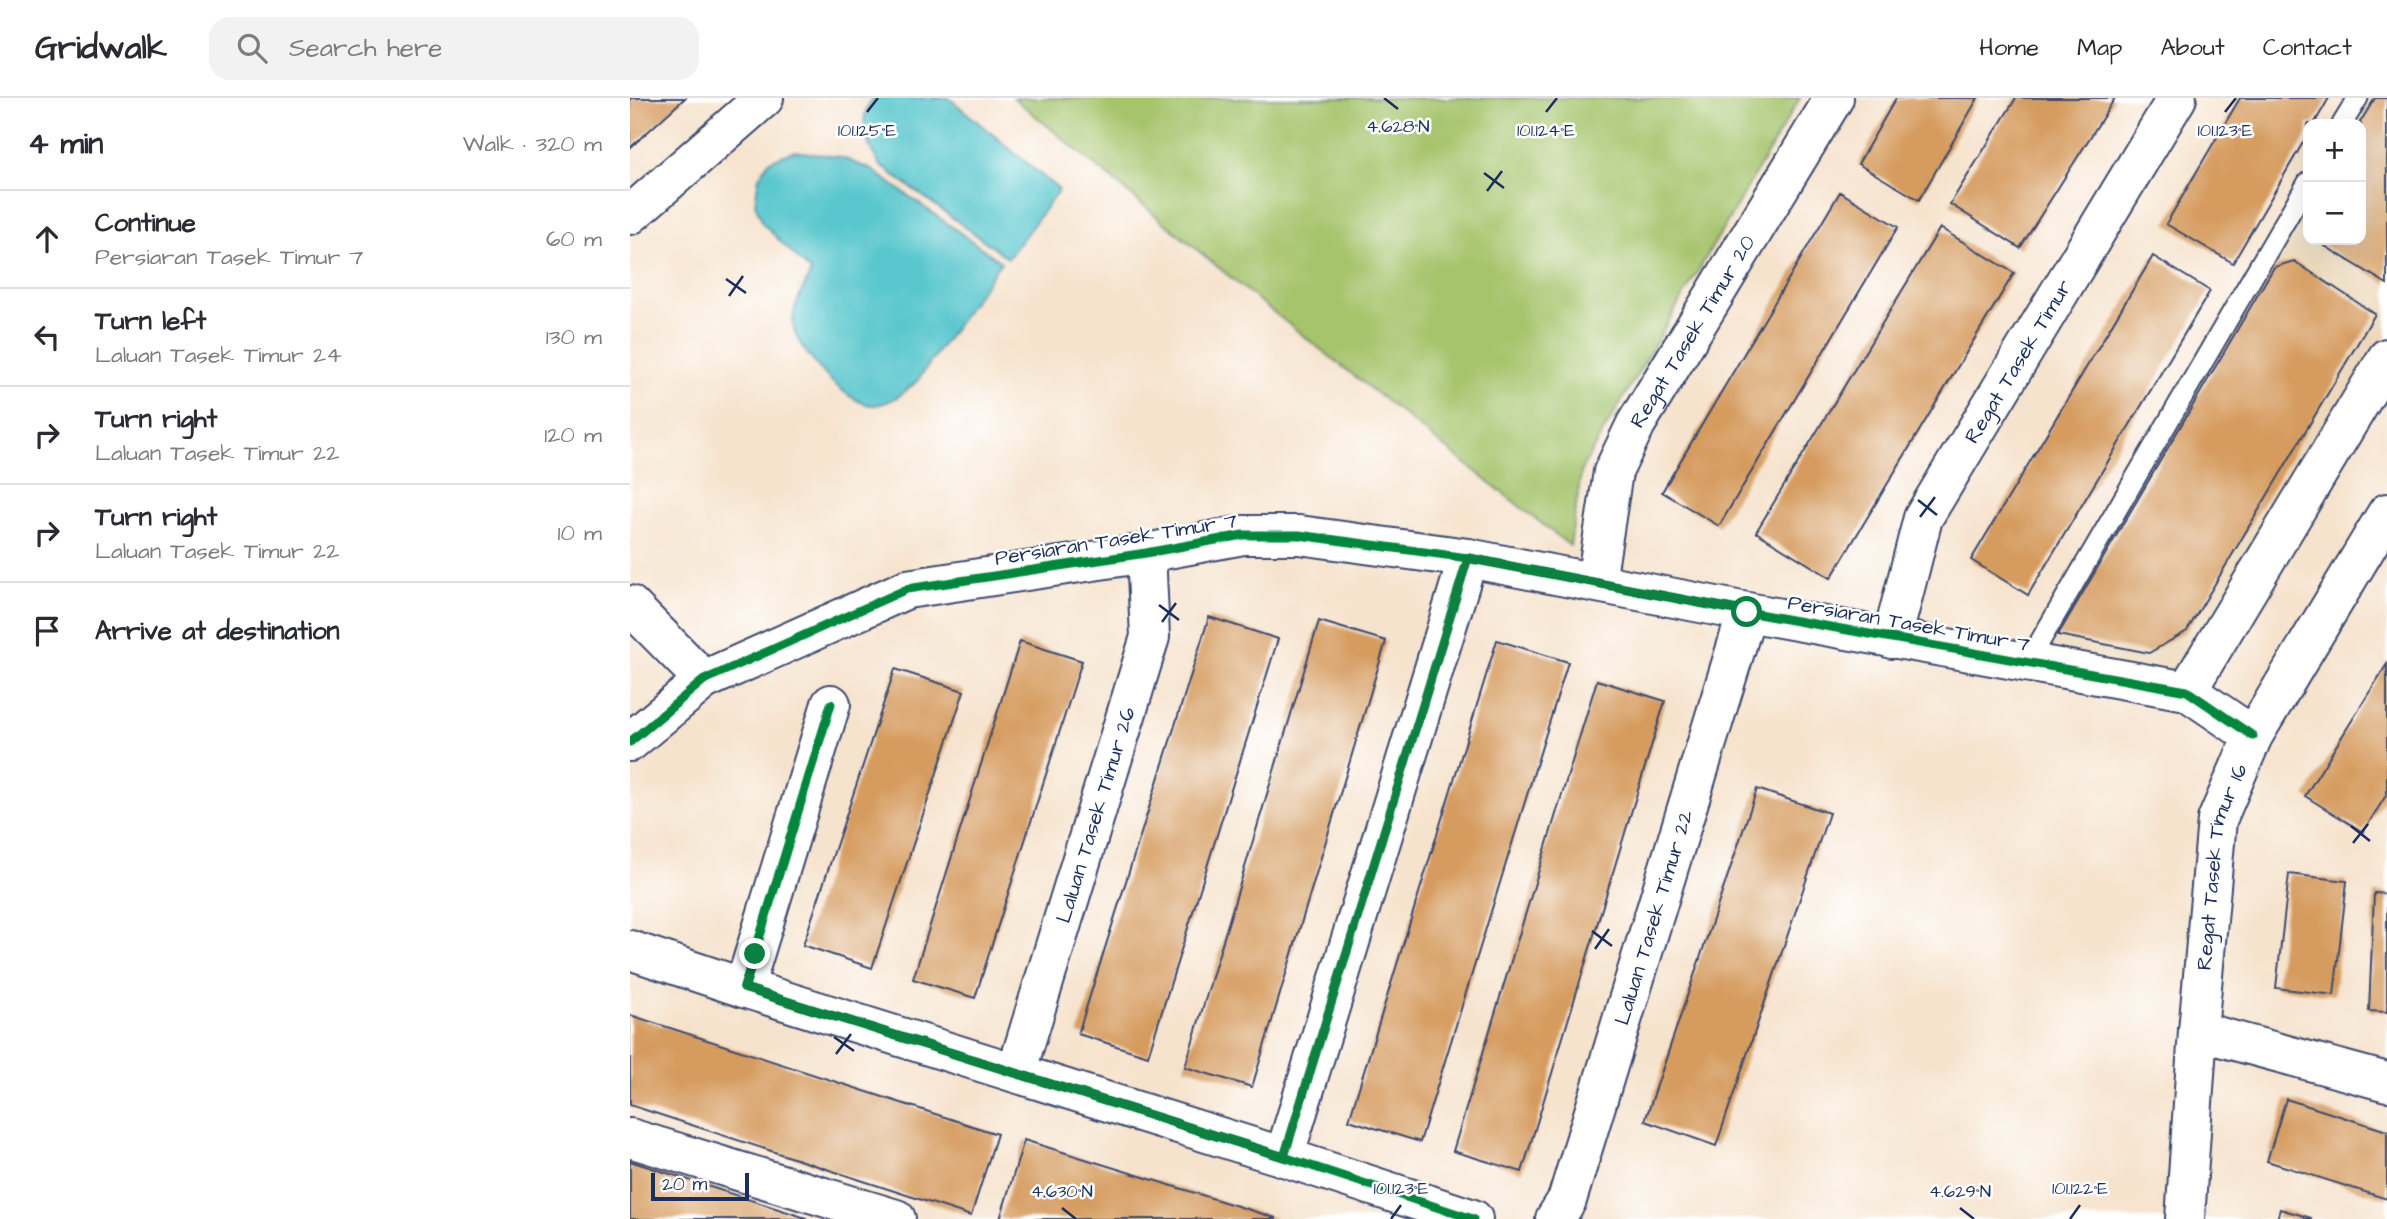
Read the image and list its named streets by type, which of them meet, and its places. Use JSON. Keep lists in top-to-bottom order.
{
  "streets": {
    "street": [
      "Regat Tasek Timur 20",
      "Regat Tasek Timur",
      "Persiaran Tasek Timur 7",
      "Laluan Tasek Timur 26",
      "Regat Tasek Timur 16",
      "Laluan Tasek Timur 22"
    ]
  },
  "crossings": [
    ["Regat Tasek Timur 20", "Persiaran Tasek Timur 7"],
    ["Regat Tasek Timur", "Persiaran Tasek Timur 7"],
    ["Persiaran Tasek Timur 7", "Laluan Tasek Timur 26"],
    ["Persiaran Tasek Timur 7", "Regat Tasek Timur 16"],
    ["Persiaran Tasek Timur 7", "Laluan Tasek Timur 22"]
  ],
  "scale_bar": "20 m",
  "page": {
    "header": "Gridwalk",
    "search": "Search here",
    "nav": [
      "Home",
      "Map",
      "About",
      "Contact"
    ],
    "heading": ["4 min", "Walk · 320 m"],
    "map_buttons": ["+", "−"],
    "list": [
      ["Continue", "Persiaran Tasek Timur 7", "60 m"],
      ["Turn left", "Laluan Tasek Timur 24", "130 m"],
      ["Turn right", "Laluan Tasek Timur 22", "120 m"],
      ["Turn right", "Laluan Tasek Timur 22", "10 m"],
      "Arrive at destination"
    ],
    "scale": "20 m"
  },
  "coordinates": [
    "4.628°N",
    "101.125°E",
    "101.124°E",
    "101.123°E",
    "101.122°E",
    "4.630°N",
    "4.629°N"
  ]
}
